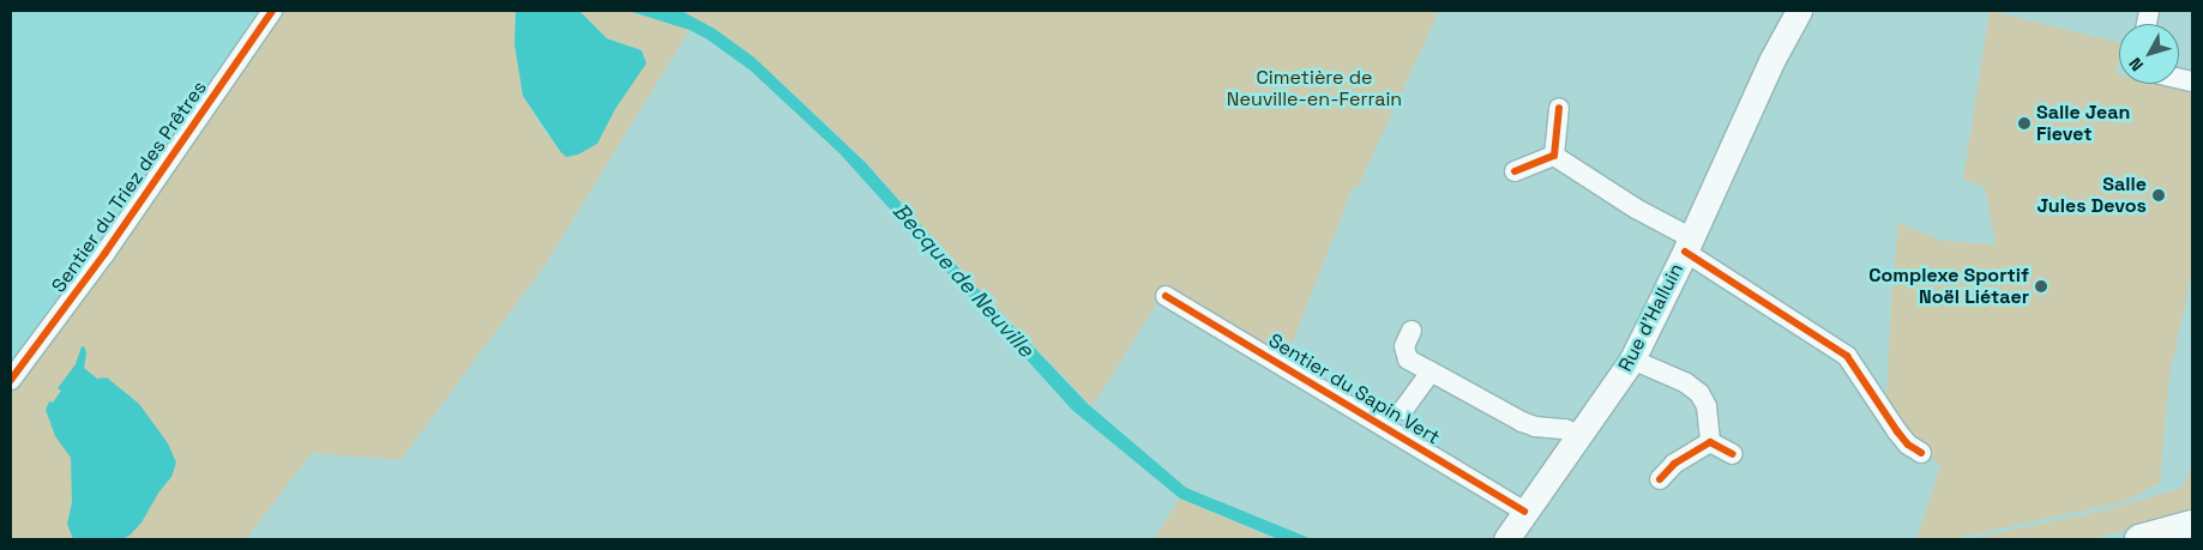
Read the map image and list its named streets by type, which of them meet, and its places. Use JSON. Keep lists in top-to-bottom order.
{
  "streets": {
    "main road": ["Rue d'Halluin"],
    "street": ["Sentier du Triez des Prêtres", "Sentier du Sapin Vert"]
  },
  "crossings": [
    ["Rue d'Halluin", "Sentier du Sapin Vert"]
  ],
  "water": ["Becque de Neuville"],
  "parks": ["Cimetière de Neuville-en-Ferrain"],
  "places": ["Salle Jean Fievet", "Salle Jules Devos", "Complexe Sportif Noël Liétaer"],
  "north": "bottom left"
}
